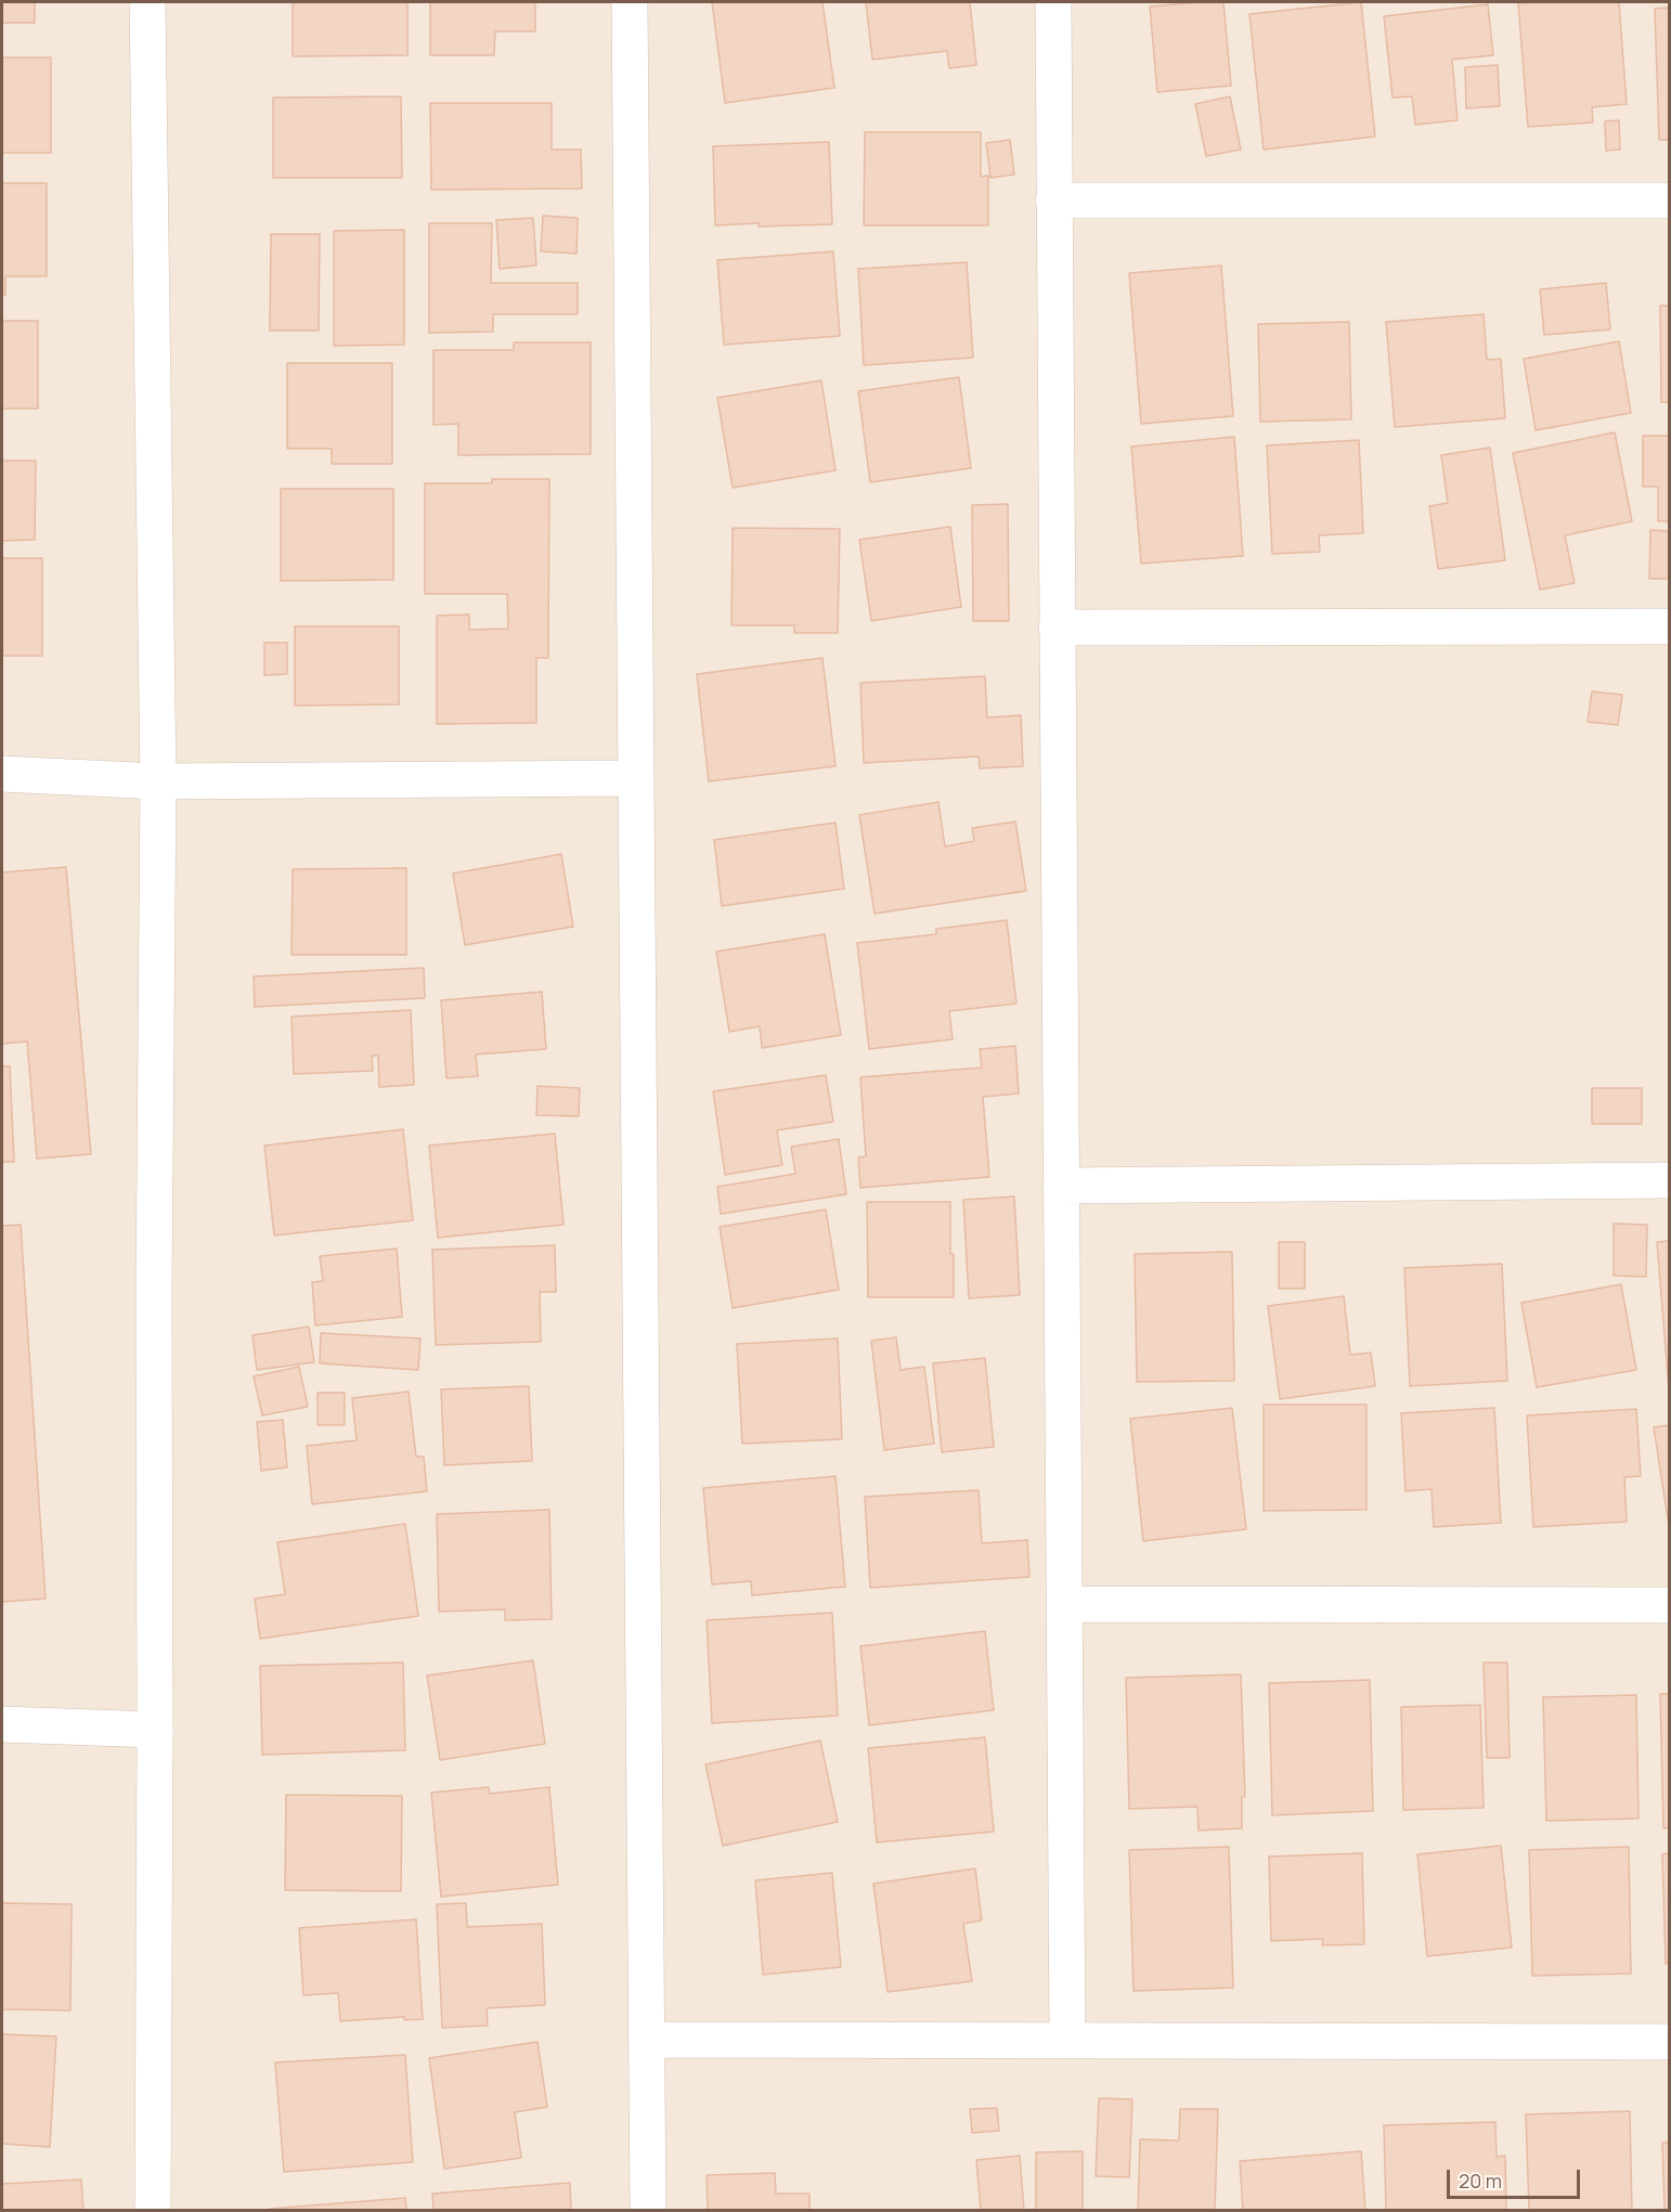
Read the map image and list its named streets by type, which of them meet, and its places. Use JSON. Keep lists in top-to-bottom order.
{
  "scale_bar": "20 m"
}
